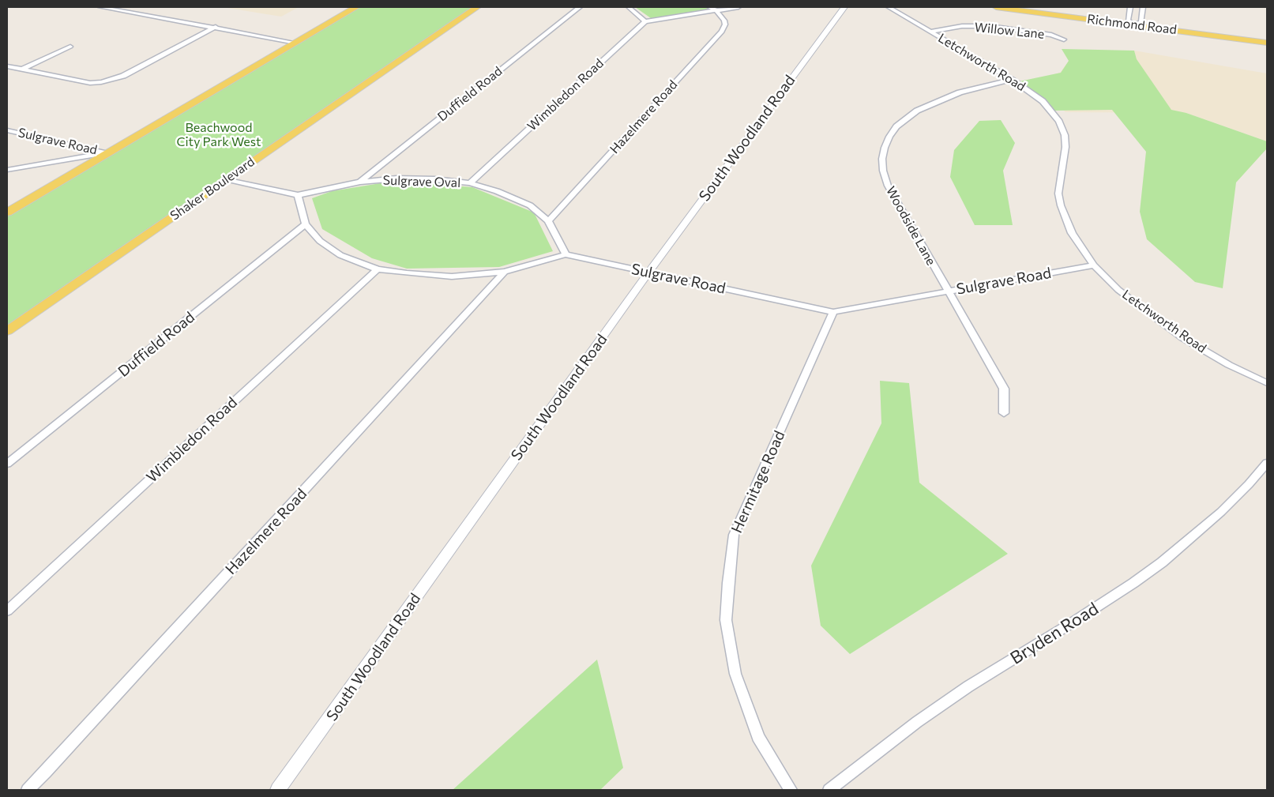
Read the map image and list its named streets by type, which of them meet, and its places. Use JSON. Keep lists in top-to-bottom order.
{
  "streets": {
    "main road": ["Richmond Road", "Shaker Boulevard"],
    "street": [
      "Willow Lane",
      "Letchworth Road",
      "Duffield Road",
      "Wimbledon Road",
      "Hazelmere Road",
      "South Woodland Road",
      "Sulgrave Road",
      "Sulgrave Oval",
      "Woodside Lane",
      "Hermitage Road",
      "Bryden Road"
    ]
  },
  "crossings": [
    ["Willow Lane", "Letchworth Road"],
    ["Letchworth Road", "Sulgrave Road"],
    ["Letchworth Road", "Woodside Lane"],
    ["Duffield Road", "Sulgrave Road"],
    ["Duffield Road", "Sulgrave Oval"],
    ["Wimbledon Road", "Sulgrave Road"],
    ["Wimbledon Road", "Sulgrave Oval"],
    ["Hazelmere Road", "Sulgrave Road"],
    ["Hazelmere Road", "Sulgrave Oval"],
    ["South Woodland Road", "Sulgrave Road"],
    ["Sulgrave Road", "Sulgrave Oval"],
    ["Sulgrave Road", "Woodside Lane"],
    ["Sulgrave Road", "Hermitage Road"],
    ["Sulgrave Oval", "Shaker Boulevard"]
  ],
  "parks": ["Beachwood City Park West"]
}
